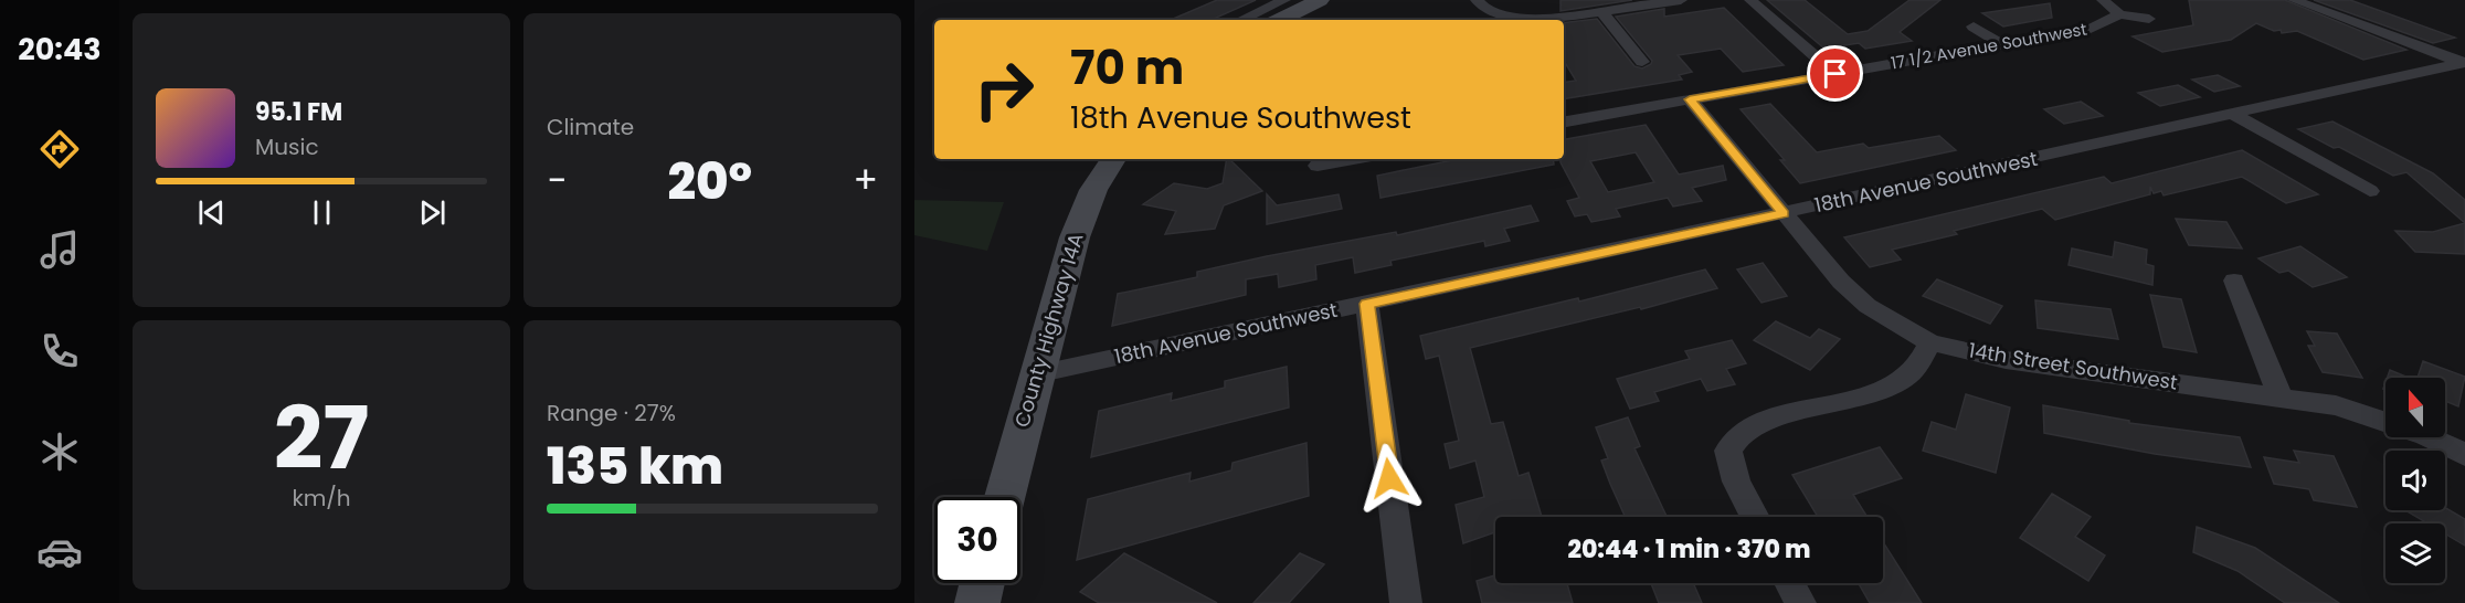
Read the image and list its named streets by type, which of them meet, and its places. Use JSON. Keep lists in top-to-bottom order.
{
  "streets": {
    "main road": ["County Highway 14A"],
    "street": ["17 1/2 Avenue Southwest", "18th Avenue Southwest", "14th Street Southwest"]
  },
  "crossings": [
    ["17 1/2 Avenue Southwest", "14th Street Southwest"],
    ["18th Avenue Southwest", "County Highway 14A"],
    ["18th Avenue Southwest", "14th Street Southwest"]
  ],
  "north": "top",
  "page": {
    "tabs": "20:43",
    "tile": [
      "Climate",
      ["27", "km/h"],
      ["Range · 27%", "135 km"]
    ],
    "turn": ["70 m", "18th Avenue Southwest"],
    "song": ["95.1 FM", "Music"],
    "heat": ["−", "20°", "+"],
    "limit": "30",
    "trip": "20:44 · 1 min · 370 m"
  }
}
